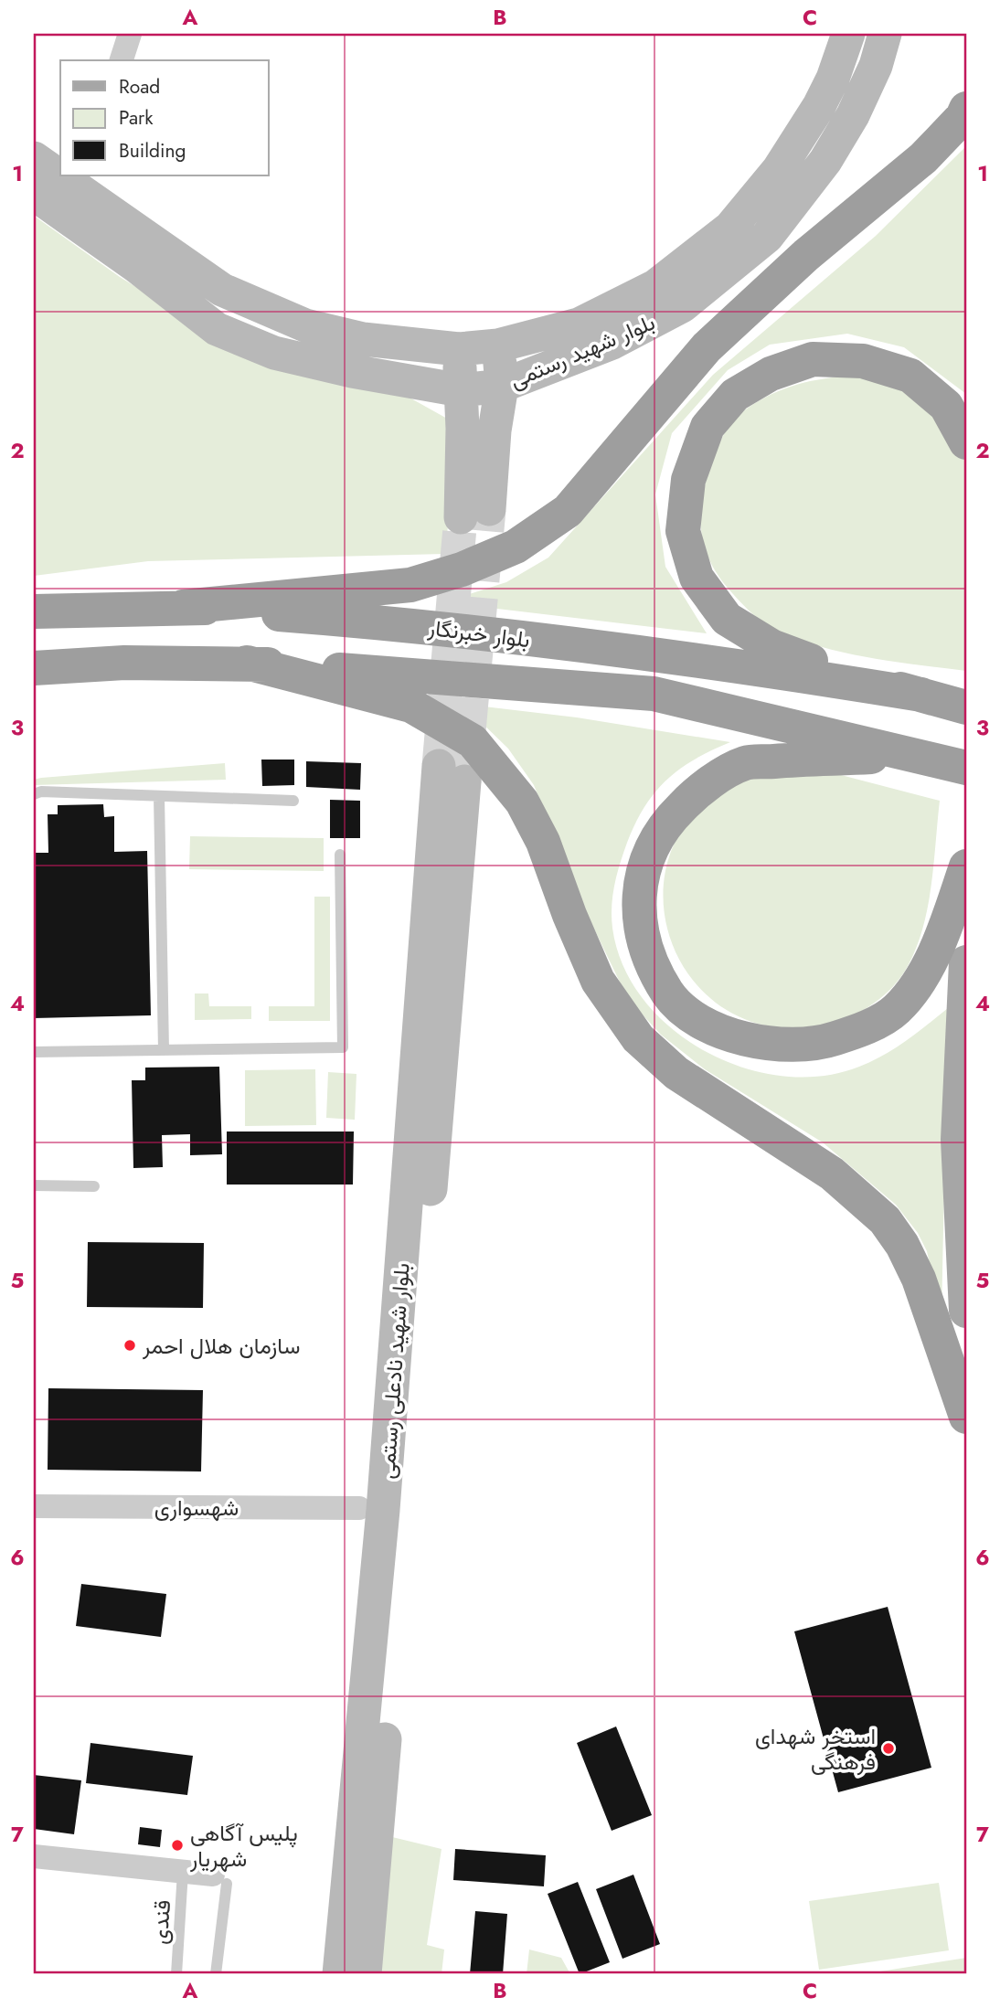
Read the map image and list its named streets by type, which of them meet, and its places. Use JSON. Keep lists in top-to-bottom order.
{
  "streets": {
    "highway": ["بلوار خبرنگار"],
    "main road": ["بلوار شهید رستمی", "بلوار شهید نادعلی رستمی"],
    "street": ["شهسواری"],
    "lane": ["قندی"]
  },
  "places": ["سازمان هلال احمر", "استخر شهدای فرهنگی", "پلیس آگاهی شهریار"],
  "legend": ["Road", "Park", "Building"],
  "grid": {
    "columns": ["A", "B", "C"],
    "rows": [
      "1",
      "2",
      "3",
      "4",
      "5",
      "6",
      "7"
    ]
  }
}
